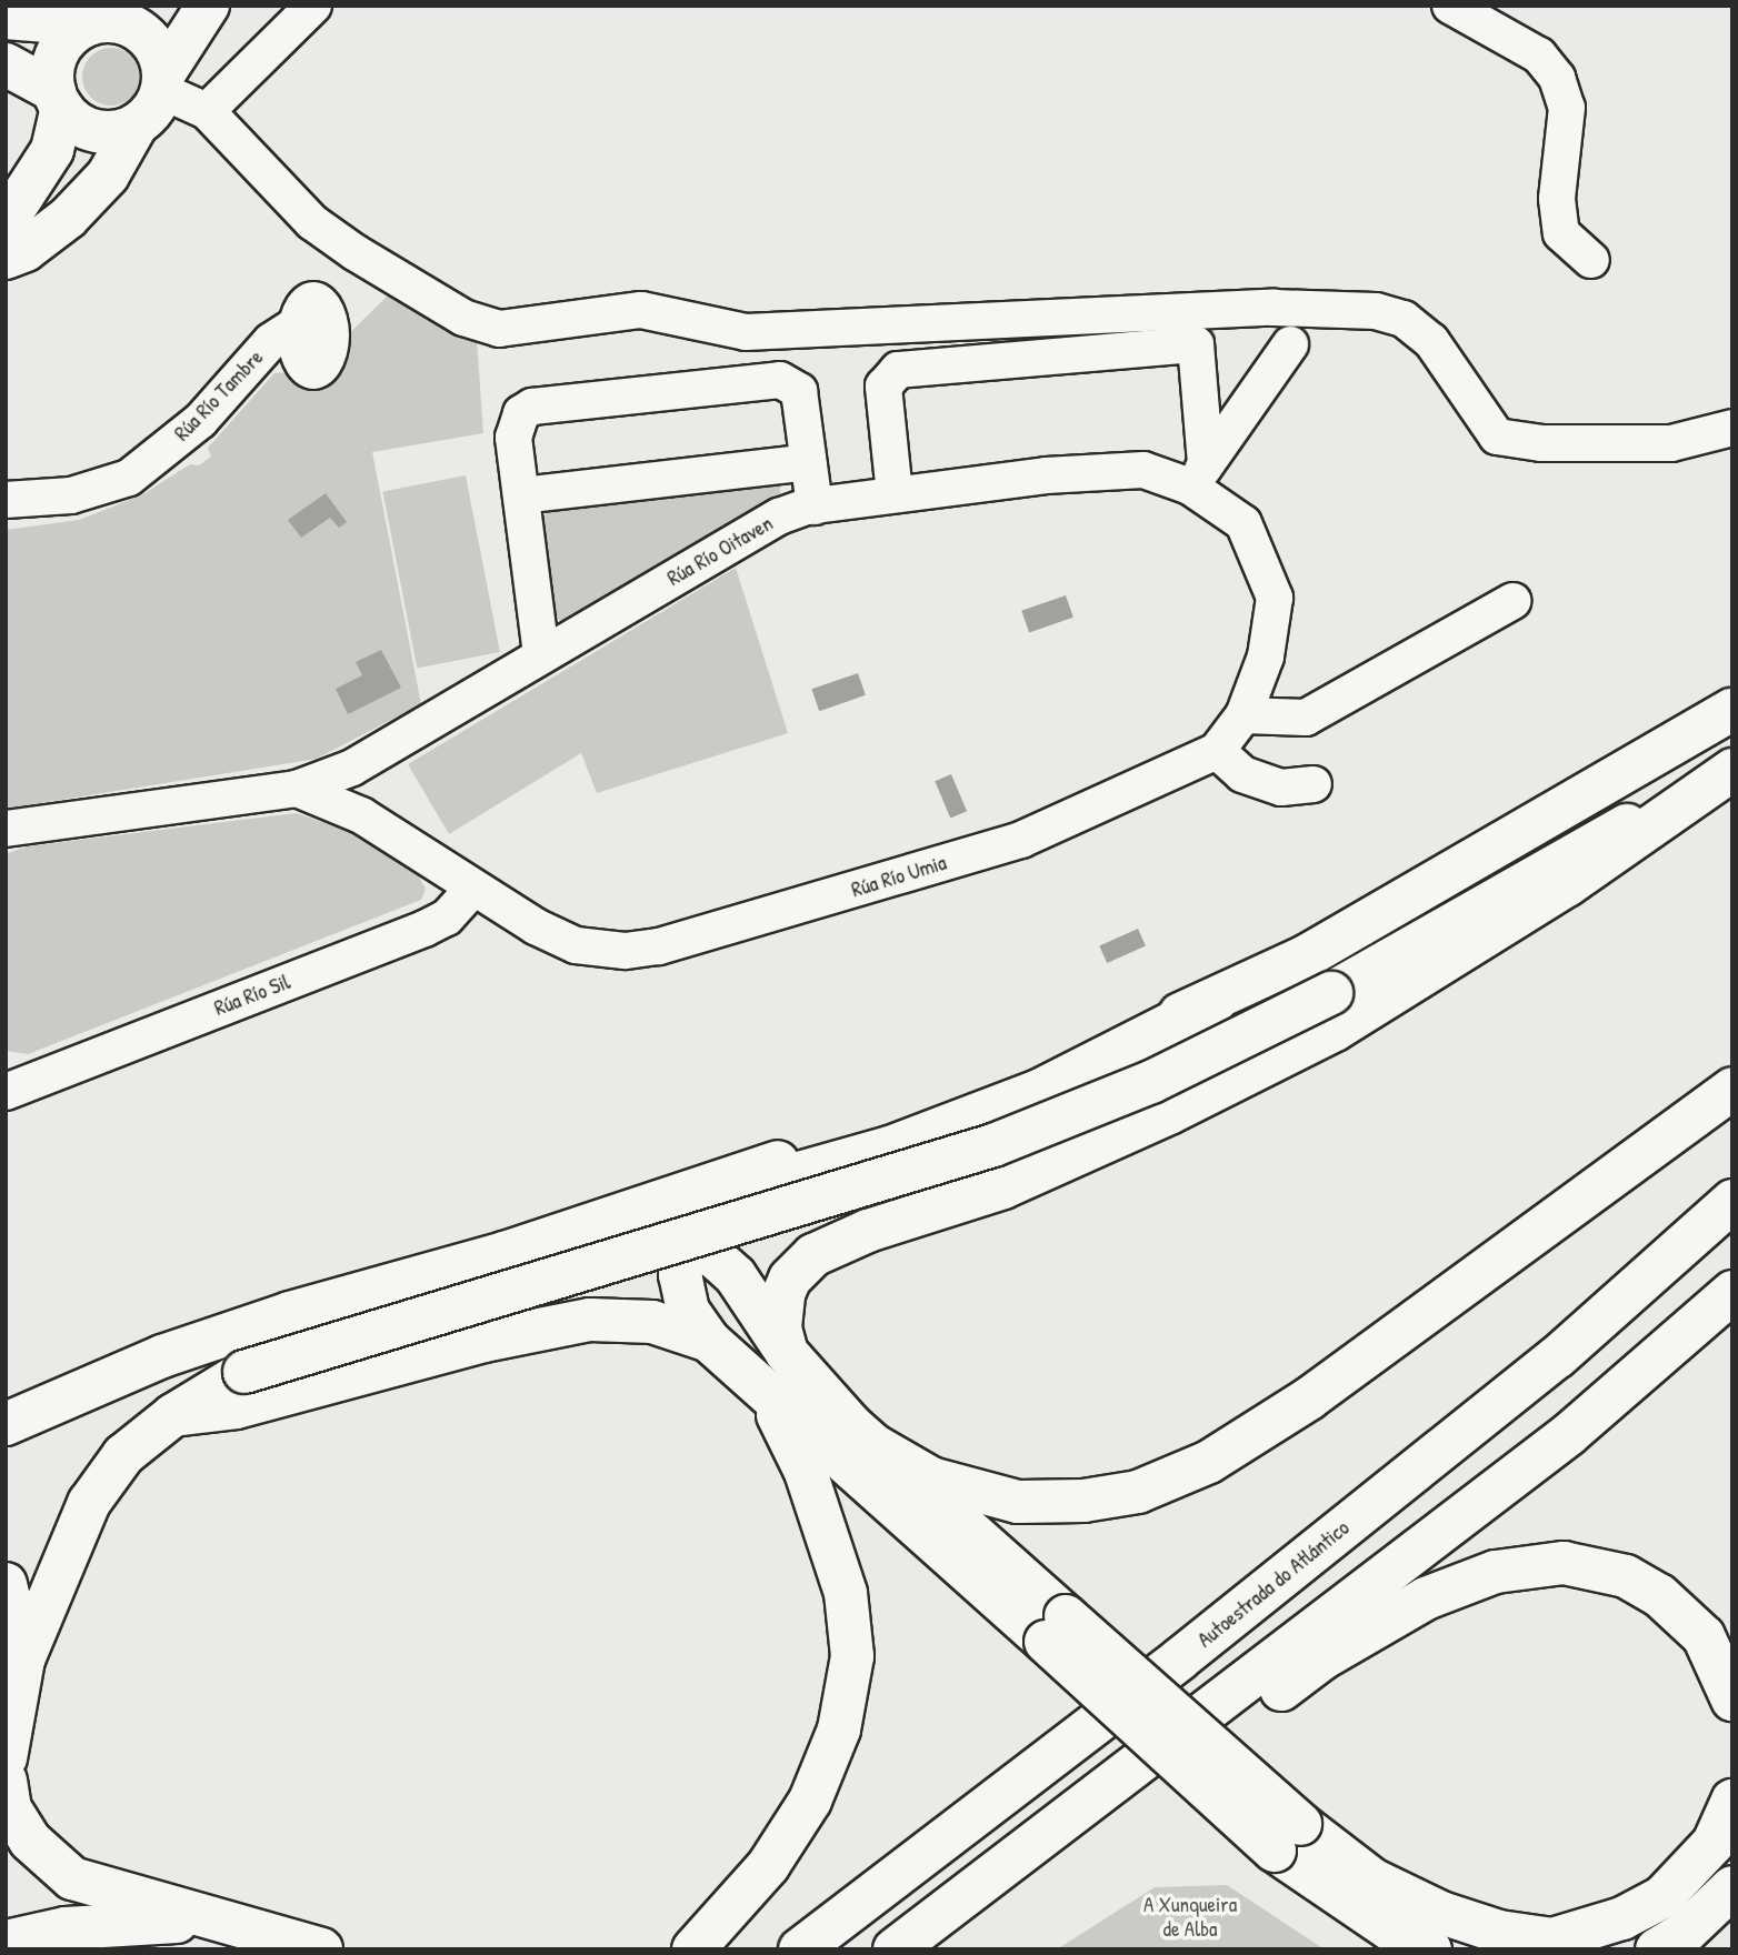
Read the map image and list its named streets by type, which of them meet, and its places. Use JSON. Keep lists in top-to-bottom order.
{
  "streets": {
    "main road": ["Autoestrada do Atlántico"],
    "street": [
      "Rúa Río Tambre",
      "Rúa Río Oitaven",
      "Rúa Río Umia",
      "Rúa Río Sil"
    ]
  },
  "crossings": [
    ["Rúa Río Oitaven", "Rúa Río Umia"],
    ["Rúa Río Umia", "Rúa Río Sil"]
  ],
  "parks": ["A Xunqueira de Alba"]
}
